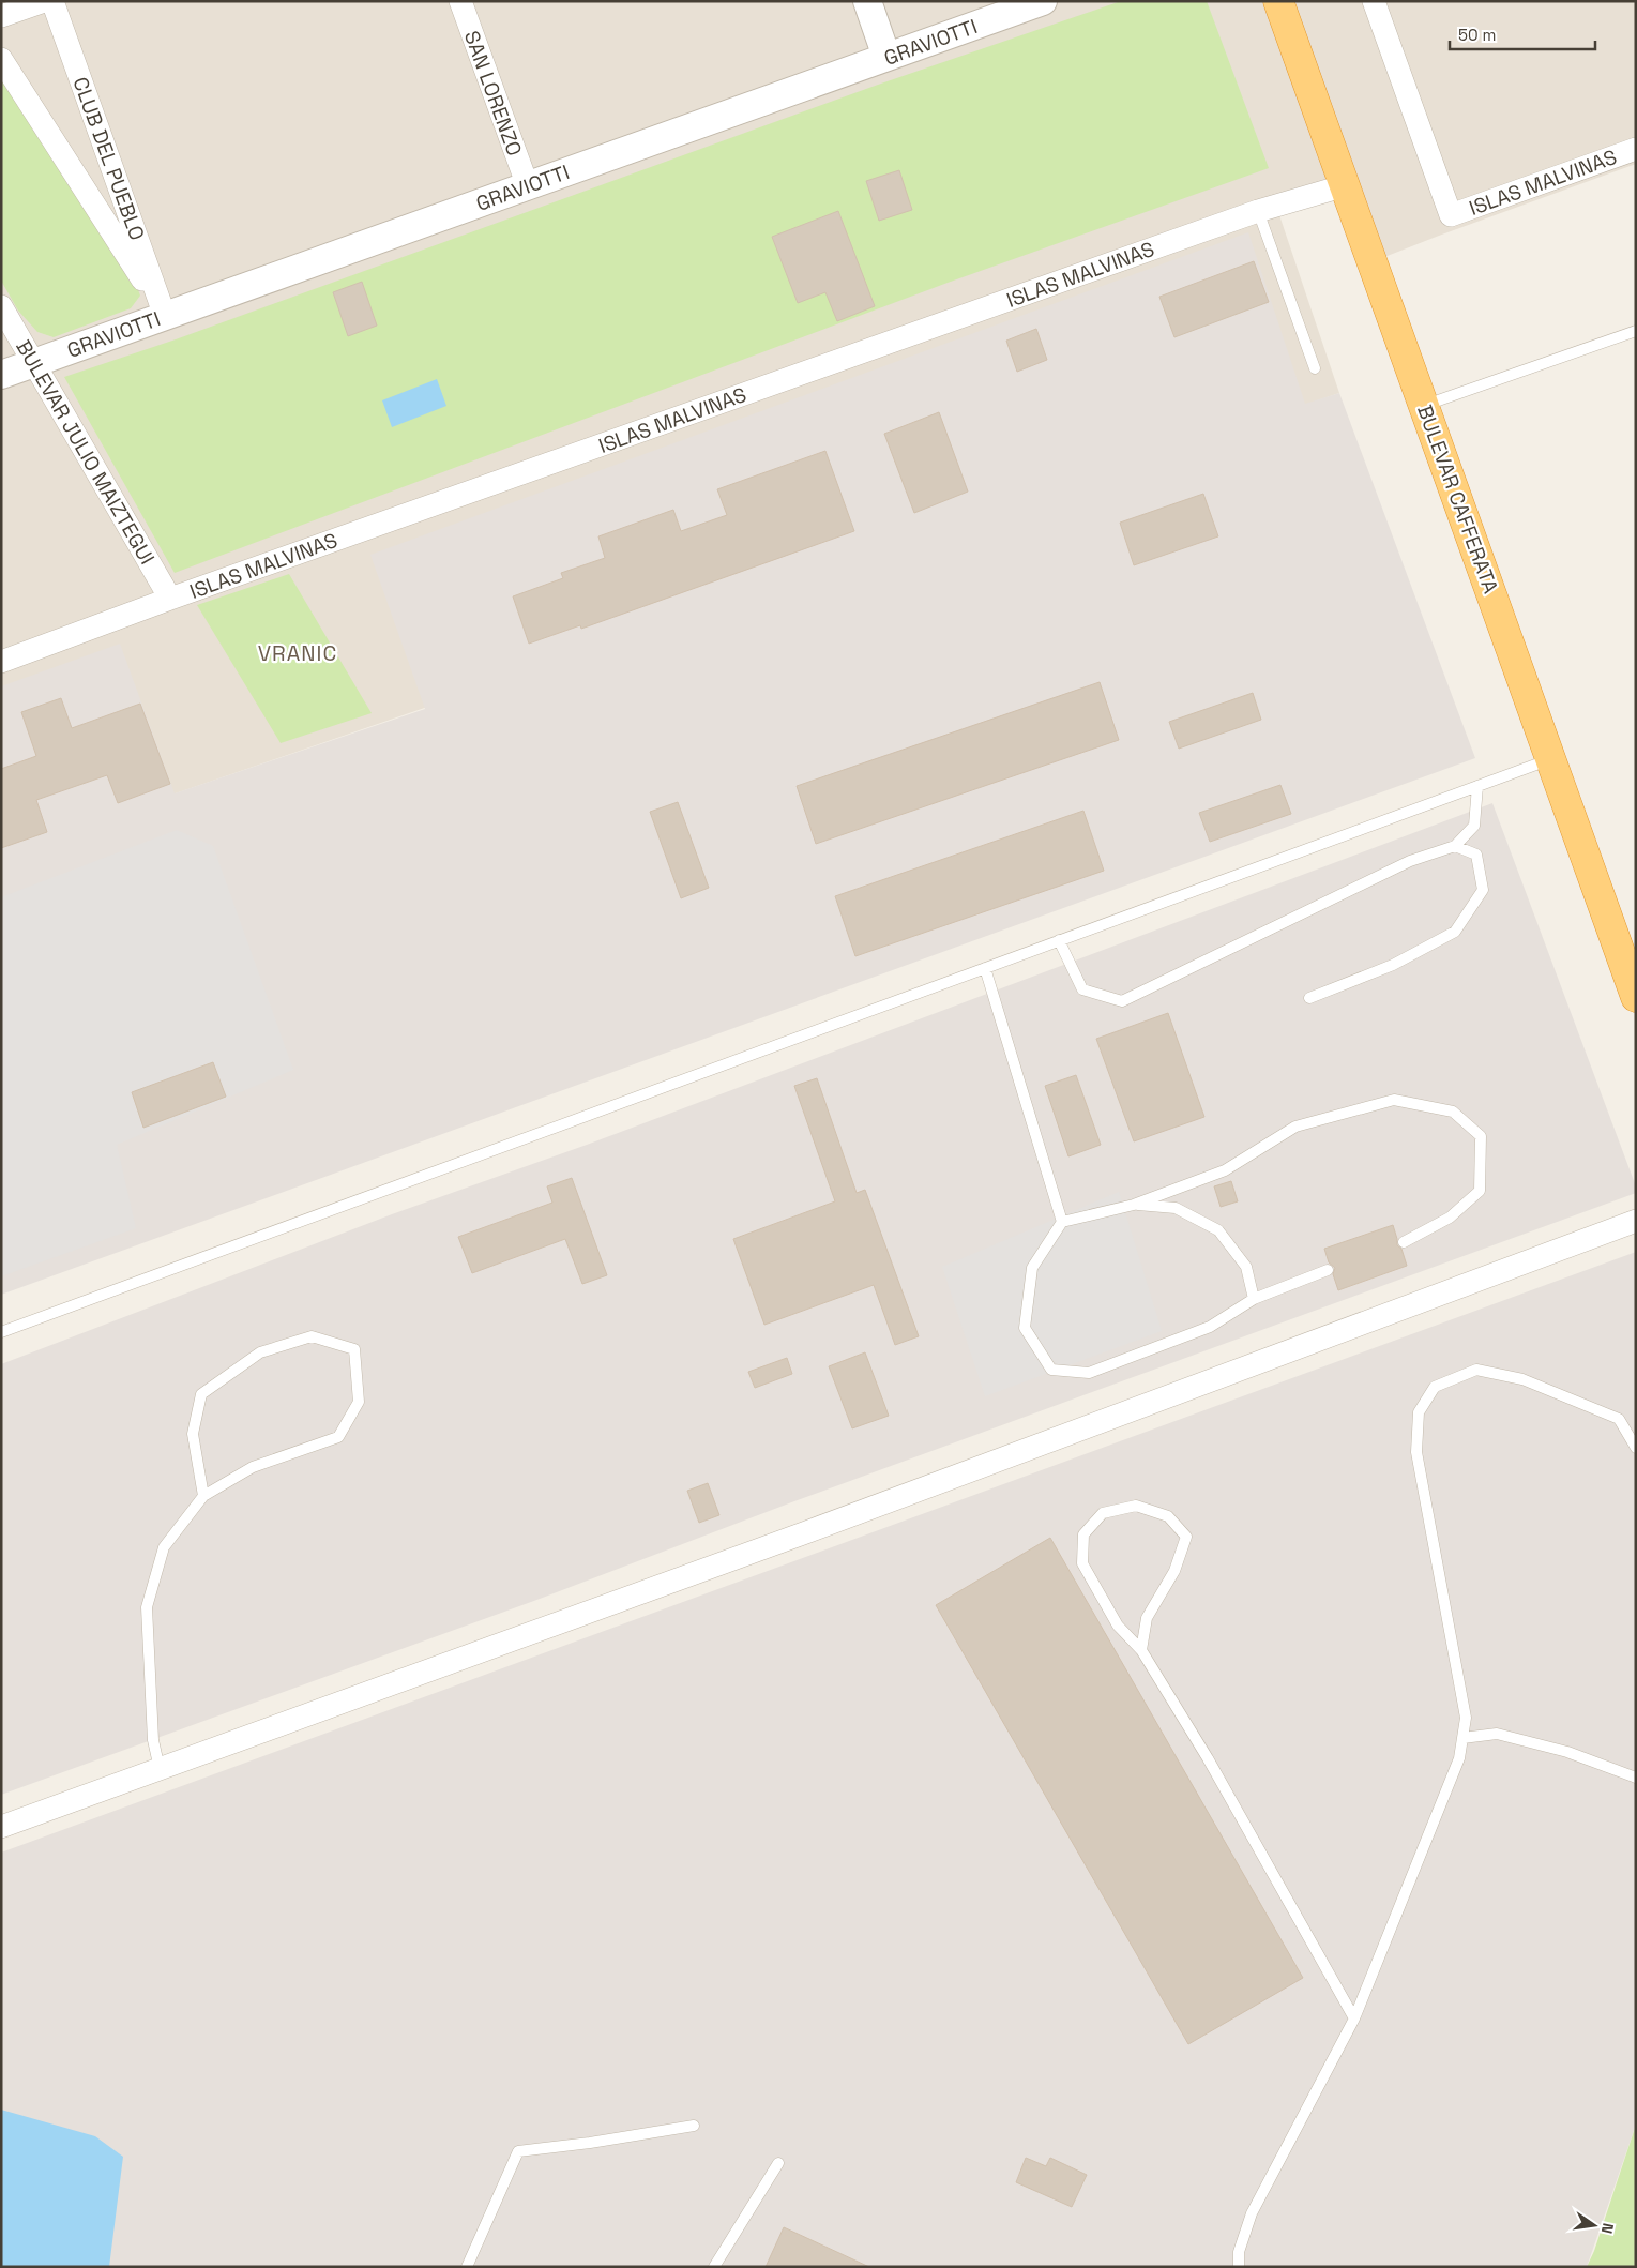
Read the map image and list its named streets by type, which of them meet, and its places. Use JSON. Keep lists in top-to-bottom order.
{
  "streets": {
    "highway": ["BULEVAR CAFFERATA"],
    "street": [
      "GRAVIOTTI",
      "SAN LORENZO",
      "CLUB DEL PUEBLO",
      "ISLAS MALVINAS",
      "BULEVAR JULIO MAIZTEGUI"
    ]
  },
  "crossings": [
    ["GRAVIOTTI", "SAN LORENZO"],
    ["GRAVIOTTI", "CLUB DEL PUEBLO"],
    ["GRAVIOTTI", "BULEVAR JULIO MAIZTEGUI"],
    ["ISLAS MALVINAS", "BULEVAR JULIO MAIZTEGUI"],
    ["ISLAS MALVINAS", "BULEVAR CAFFERATA"]
  ],
  "districts": ["VRANIC"],
  "scale_bar": "50 m",
  "north": "right"
}
